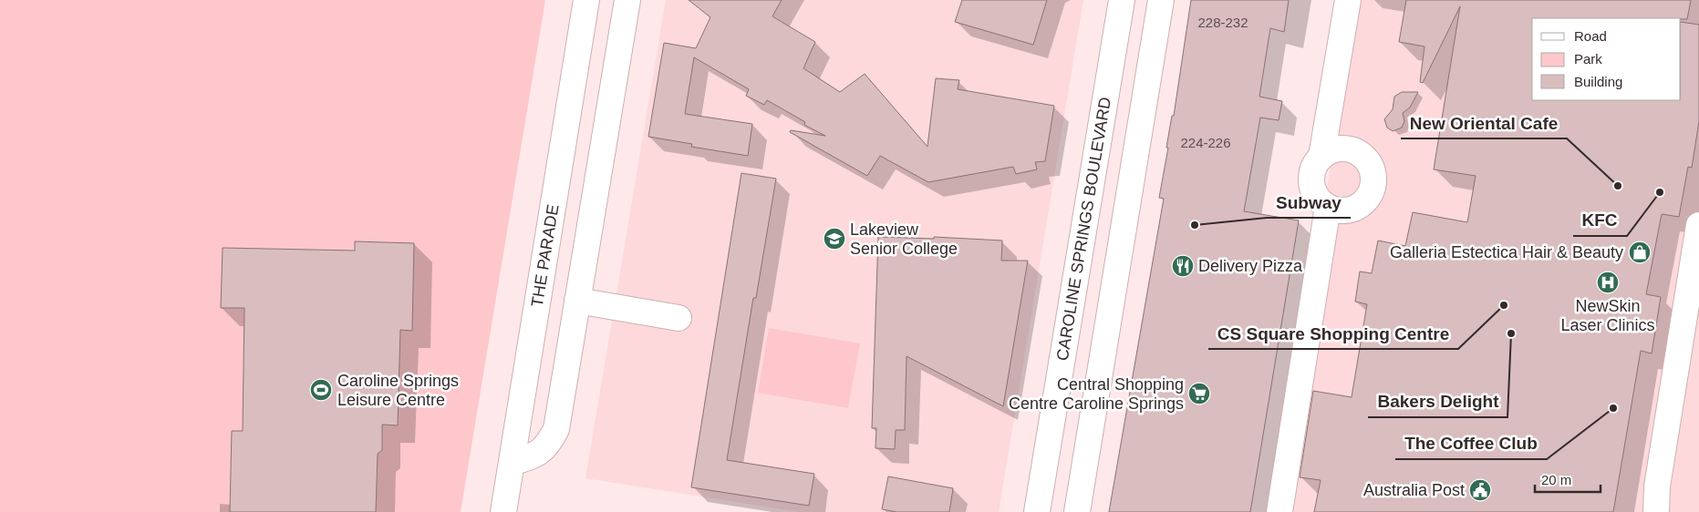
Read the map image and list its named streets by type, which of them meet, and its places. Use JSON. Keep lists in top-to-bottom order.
{
  "streets": {
    "main road": ["CAROLINE SPRINGS BOULEVARD", "THE PARADE"]
  },
  "places": {
    "other": [
      "New Oriental Cafe",
      "KFC",
      "Subway",
      "CS Square Shopping Centre",
      "Bakers Delight",
      "The Coffee Club"
    ],
    "school or university": ["Lakeview Senior College"],
    "shop": ["Galleria Estectica Hair & Beauty"],
    "restaurant": ["Delivery Pizza"],
    "hospital": ["NewSkin Laser Clinics"],
    "sports": ["Caroline Springs Leisure Centre"],
    "supermarket": ["Central Shopping Centre Caroline Springs"],
    "public building": ["Australia Post"]
  },
  "house_numbers": ["228-232", "224-226"],
  "legend": ["Road", "Park", "Building"],
  "scale_bar": "20 m"
}
